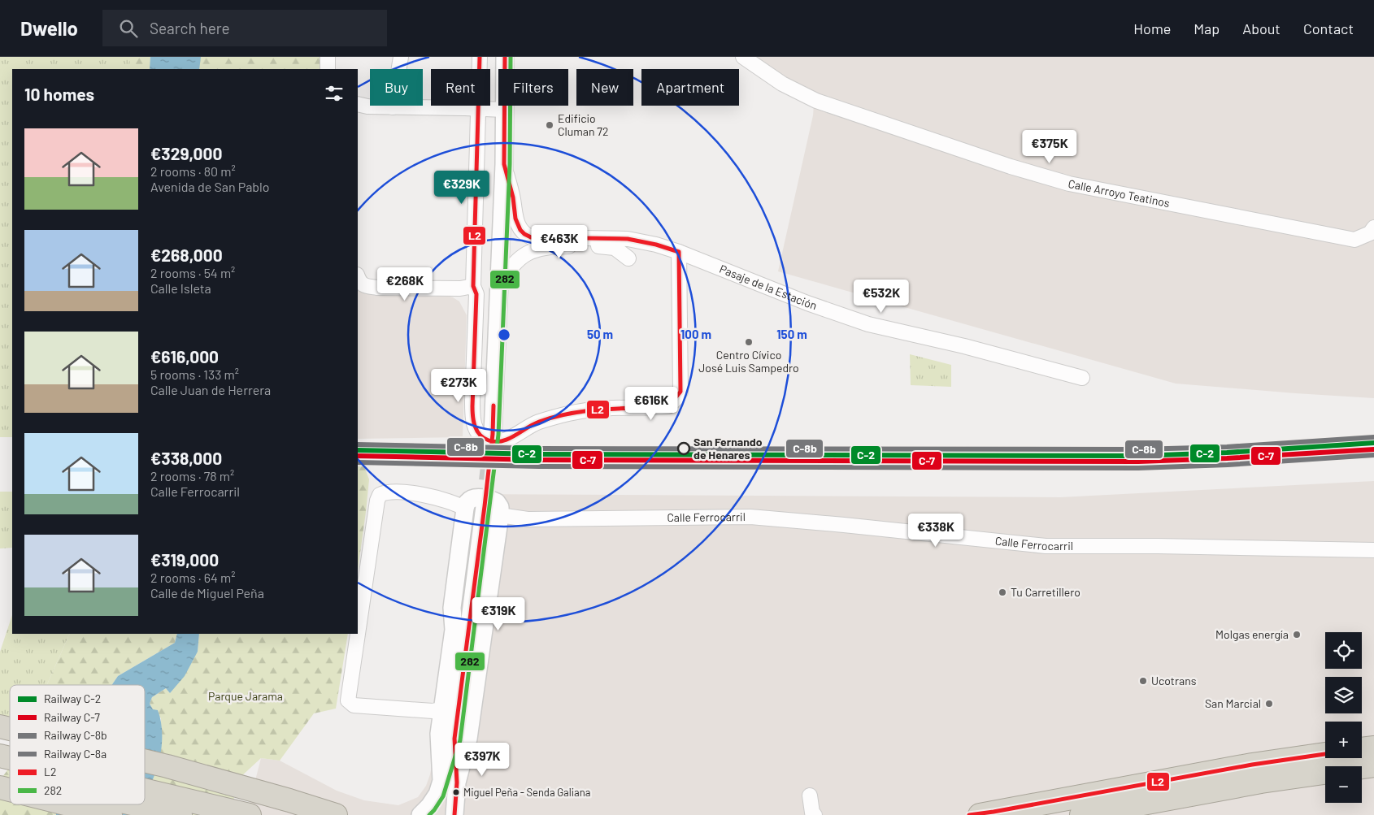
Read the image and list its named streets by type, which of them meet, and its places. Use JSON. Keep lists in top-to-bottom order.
{
  "streets": {
    "street": ["Calle Arroyo Teatinos", "Pasaje de la Estación", "Calle Ferrocarril"]
  },
  "parks": ["Parque Jarama"],
  "places": [
    "Edificio Cluman 72",
    "Centro Cívico José Luis Sampedro",
    "San Fernando de Henares",
    "Tu Carretillero",
    "Molgas energía",
    "Ucotrans",
    "San Marcial",
    "Miguel Peña - Senda Galiana"
  ],
  "lines": [
    "transit line L2",
    "transit line 282",
    "rail line C-8b",
    "rail line C-2",
    "rail line C-7",
    "rail line C-8a"
  ],
  "legend": [
    "Railway C-2",
    "Railway C-7",
    "Railway C-8b",
    "Railway C-8a",
    "L2",
    "282"
  ],
  "page": {
    "header": "Dwello",
    "search": "Search here",
    "nav": [
      "Home",
      "Map",
      "About",
      "Contact"
    ],
    "chip": [
      "Buy",
      "Rent",
      "Filters",
      "New",
      "Apartment"
    ],
    "heading": "10 homes",
    "list": [
      {
        "name": "€329,000",
        "note": "2 rooms · 80 m² · Avenida de San Pablo"
      },
      {
        "name": "€268,000",
        "note": "2 rooms · 54 m² · Calle Isleta"
      },
      {
        "name": "€616,000",
        "note": "5 rooms · 133 m² · Calle Juan de Herrera"
      },
      {
        "name": "€338,000",
        "note": "2 rooms · 78 m² · Calle Ferrocarril"
      },
      {
        "name": "€319,000",
        "note": "2 rooms · 64 m² · Calle de Miguel Peña"
      }
    ],
    "price": [
      "€375K",
      "€329K",
      "€463K",
      "€268K",
      "€532K",
      "€273K",
      "€616K",
      "€338K",
      "€319K",
      "€397K"
    ],
    "map_buttons": ["+", "−"]
  },
  "rings": ["50 m", "100 m", "150 m"]
}
